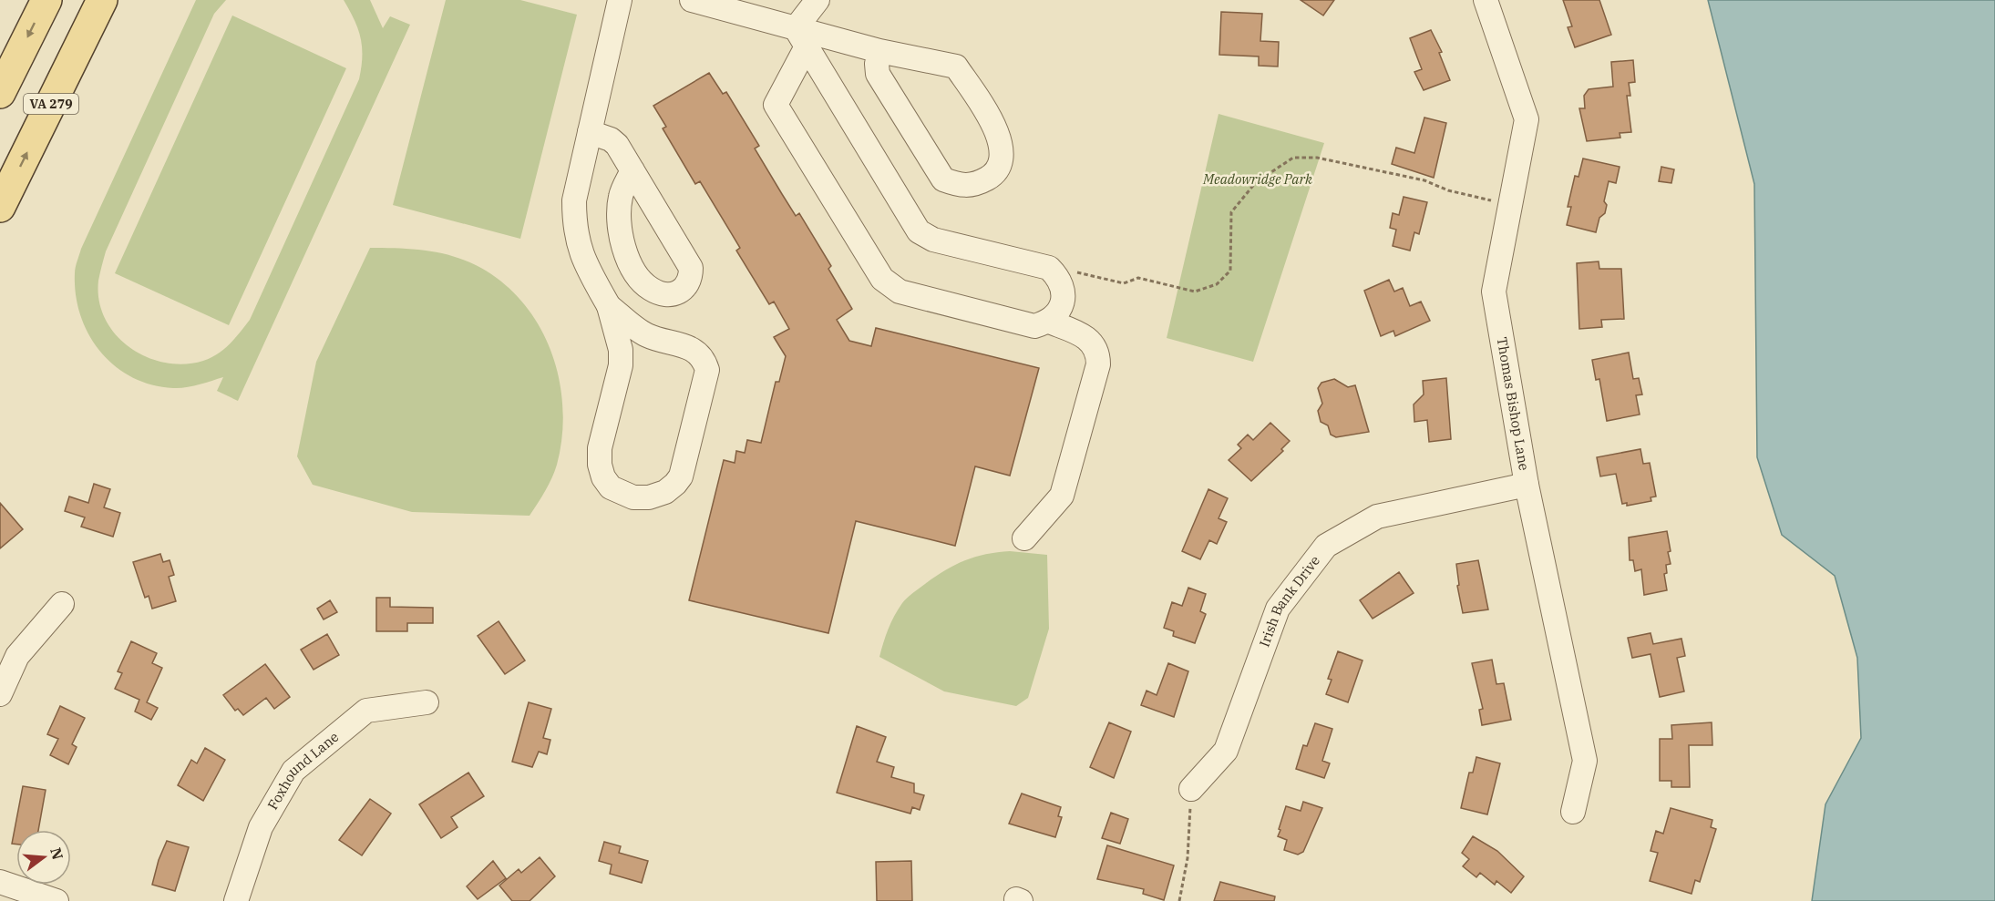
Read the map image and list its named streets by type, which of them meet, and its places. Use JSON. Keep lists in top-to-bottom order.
{
  "streets": {
    "main road": ["VA 279"],
    "street": ["Thomas Bishop Lane", "Irish Bank Drive", "Foxhound Lane"]
  },
  "crossings": [
    ["Thomas Bishop Lane", "Irish Bank Drive"]
  ],
  "parks": ["Meadowridge Park"],
  "north": "right"
}
